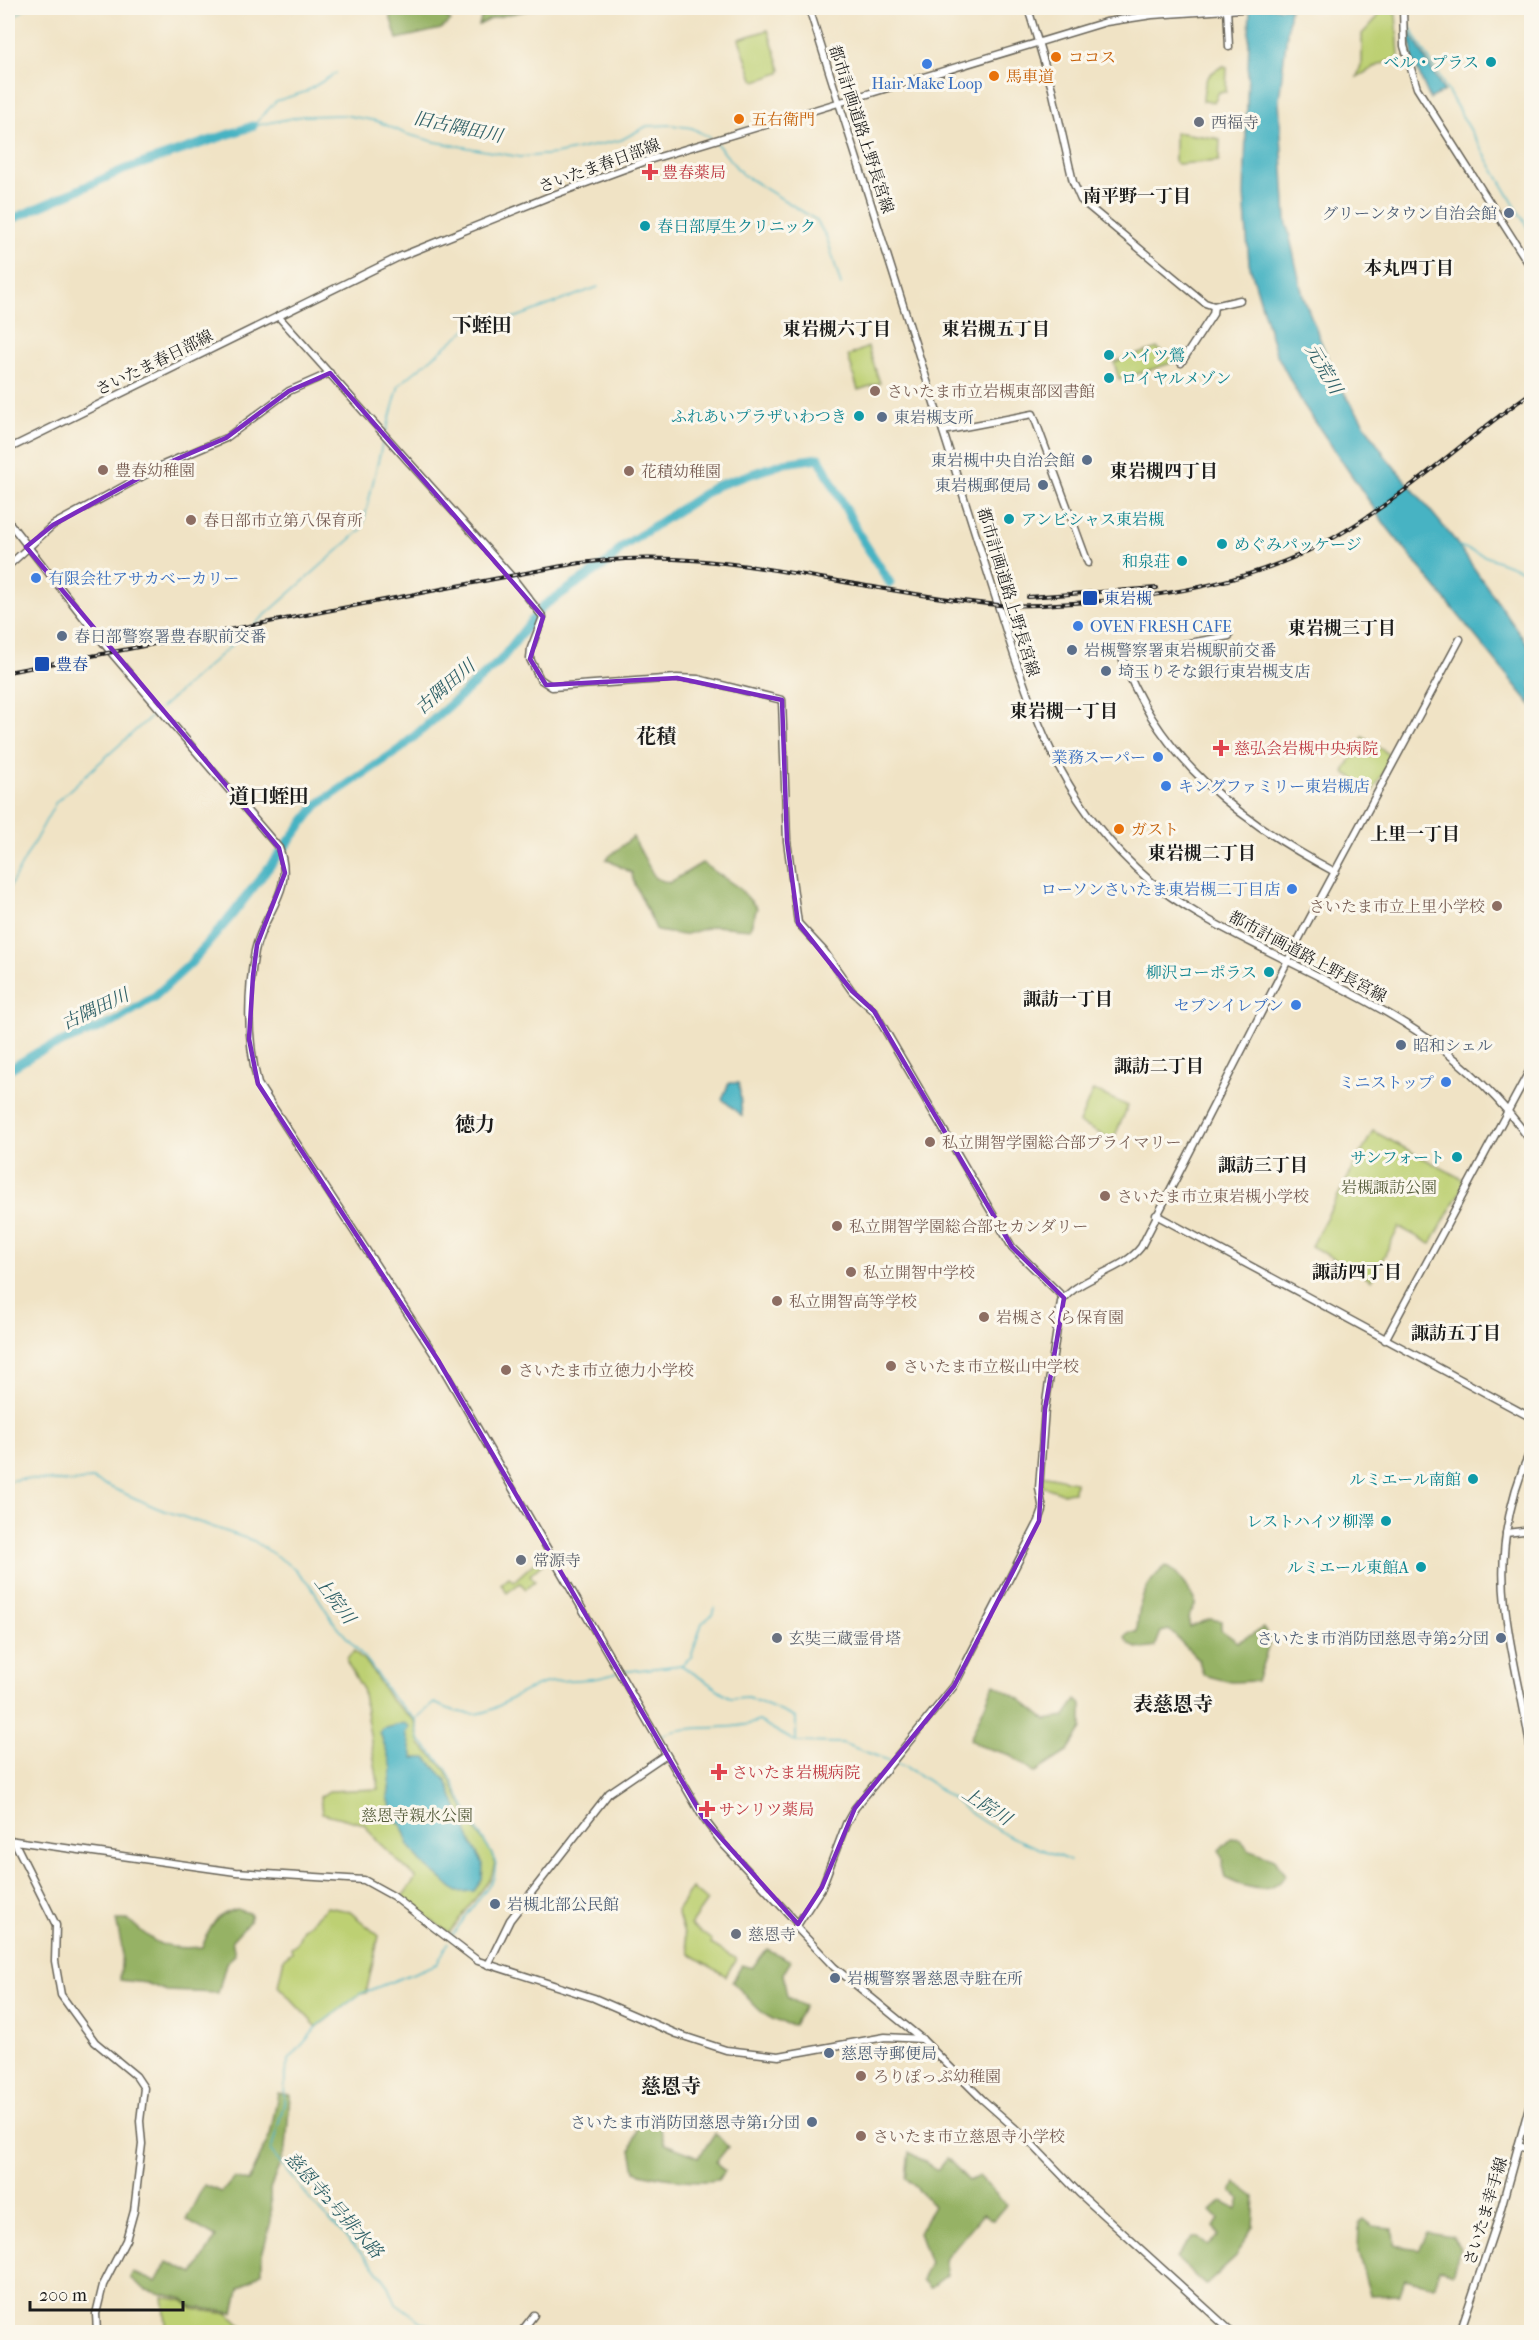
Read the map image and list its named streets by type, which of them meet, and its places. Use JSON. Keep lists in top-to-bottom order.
{
  "streets": {
    "street": ["都市計画道路上野長宮線", "さいたま春日部線", "さいたま幸手線"]
  },
  "crossings": [
    ["都市計画道路上野長宮線", "さいたま春日部線"]
  ],
  "districts": [
    "南平野一丁目",
    "本丸四丁目",
    "下蛭田",
    "東岩槻六丁目",
    "東岩槻五丁目",
    "東岩槻四丁目",
    "東岩槻三丁目",
    "東岩槻一丁目",
    "花積",
    "道口蛭田",
    "上里一丁目",
    "東岩槻二丁目",
    "諏訪一丁目",
    "諏訪二丁目",
    "徳力",
    "諏訪三丁目",
    "諏訪四丁目",
    "諏訪五丁目",
    "表慈恩寺",
    "慈恩寺"
  ],
  "water": [
    "旧古隅田川",
    "元荒川",
    "古隅田川",
    "上院川",
    "慈恩寺2号排水路"
  ],
  "parks": ["岩槻諏訪公園", "慈恩寺親水公園"],
  "places": {
    "other": [
      "ココス",
      "ベル・プラス",
      "Hair Make Loop",
      "馬車道",
      "五右衛門",
      "西福寺",
      "グリーンタウン自治会館",
      "春日部厚生クリニック",
      "ハイツ鶯",
      "ロイヤルメゾン",
      "さいたま市立岩槻東部図書館",
      "ふれあいプラザいわつき",
      "東岩槻支所",
      "東岩槻中央自治会館",
      "豊春幼稚園",
      "花積幼稚園",
      "東岩槻郵便局",
      "アンビシャス東岩槻",
      "春日部市立第八保育所",
      "めぐみパッケージ",
      "和泉荘",
      "有限会社アサカベーカリー",
      "OVEN FRESH CAFE",
      "春日部警察署豊春駅前交番",
      "岩槻警察署東岩槻駅前交番",
      "埼玉りそな銀行東岩槻支店",
      "業務スーパー",
      "キングファミリー東岩槻店",
      "ガスト",
      "ローソンさいたま東岩槻二丁目店",
      "さいたま市立上里小学校",
      "柳沢コーポラス",
      "セブンイレブン",
      "昭和シェル",
      "ミニストップ",
      "私立開智学園総合部プライマリー",
      "サンフォート",
      "さいたま市立東岩槻小学校",
      "私立開智学園総合部セカンダリー",
      "私立開智中学校",
      "私立開智高等学校",
      "岩槻さくら保育園",
      "さいたま市立桜山中学校",
      "さいたま市立徳力小学校",
      "ルミエール南館",
      "レストハイツ柳澤",
      "常源寺",
      "ルミエール東館A",
      "玄奘三蔵霊骨塔",
      "さいたま市消防団慈恩寺第2分団",
      "岩槻北部公民館",
      "慈恩寺",
      "岩槻警察署慈恩寺駐在所",
      "慈恩寺郵便局",
      "ろりぽっぷ幼稚園",
      "さいたま市消防団慈恩寺第1分団",
      "さいたま市立慈恩寺小学校"
    ],
    "health": [
      "豊春薬局",
      "慈弘会岩槻中央病院",
      "さいたま岩槻病院",
      "サンリツ薬局"
    ],
    "transit": ["東岩槻", "豊春"]
  },
  "scale_bar": "200 m"
}
